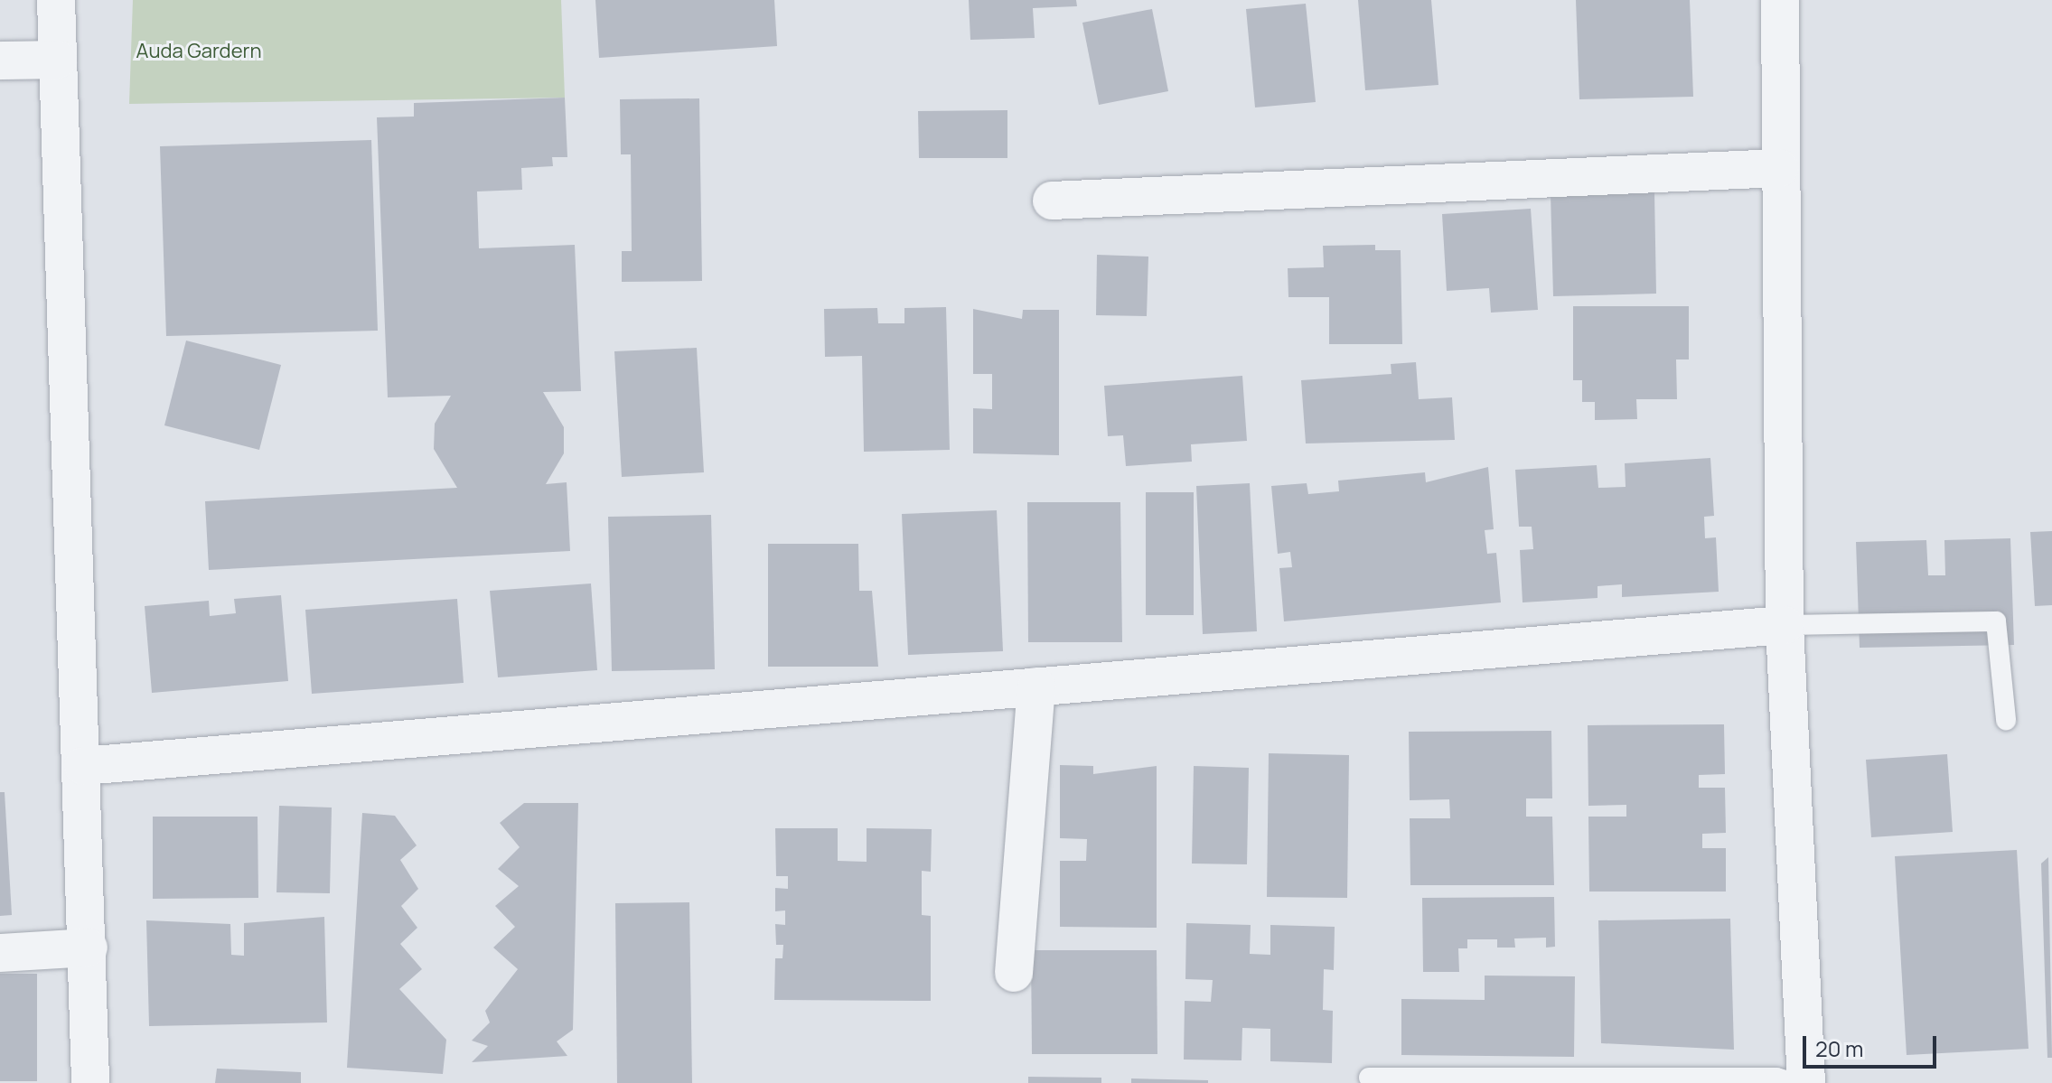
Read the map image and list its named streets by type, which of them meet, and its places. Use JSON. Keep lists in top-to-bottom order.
{
  "parks": ["Auda Gardern"],
  "scale_bar": "20 m"
}
